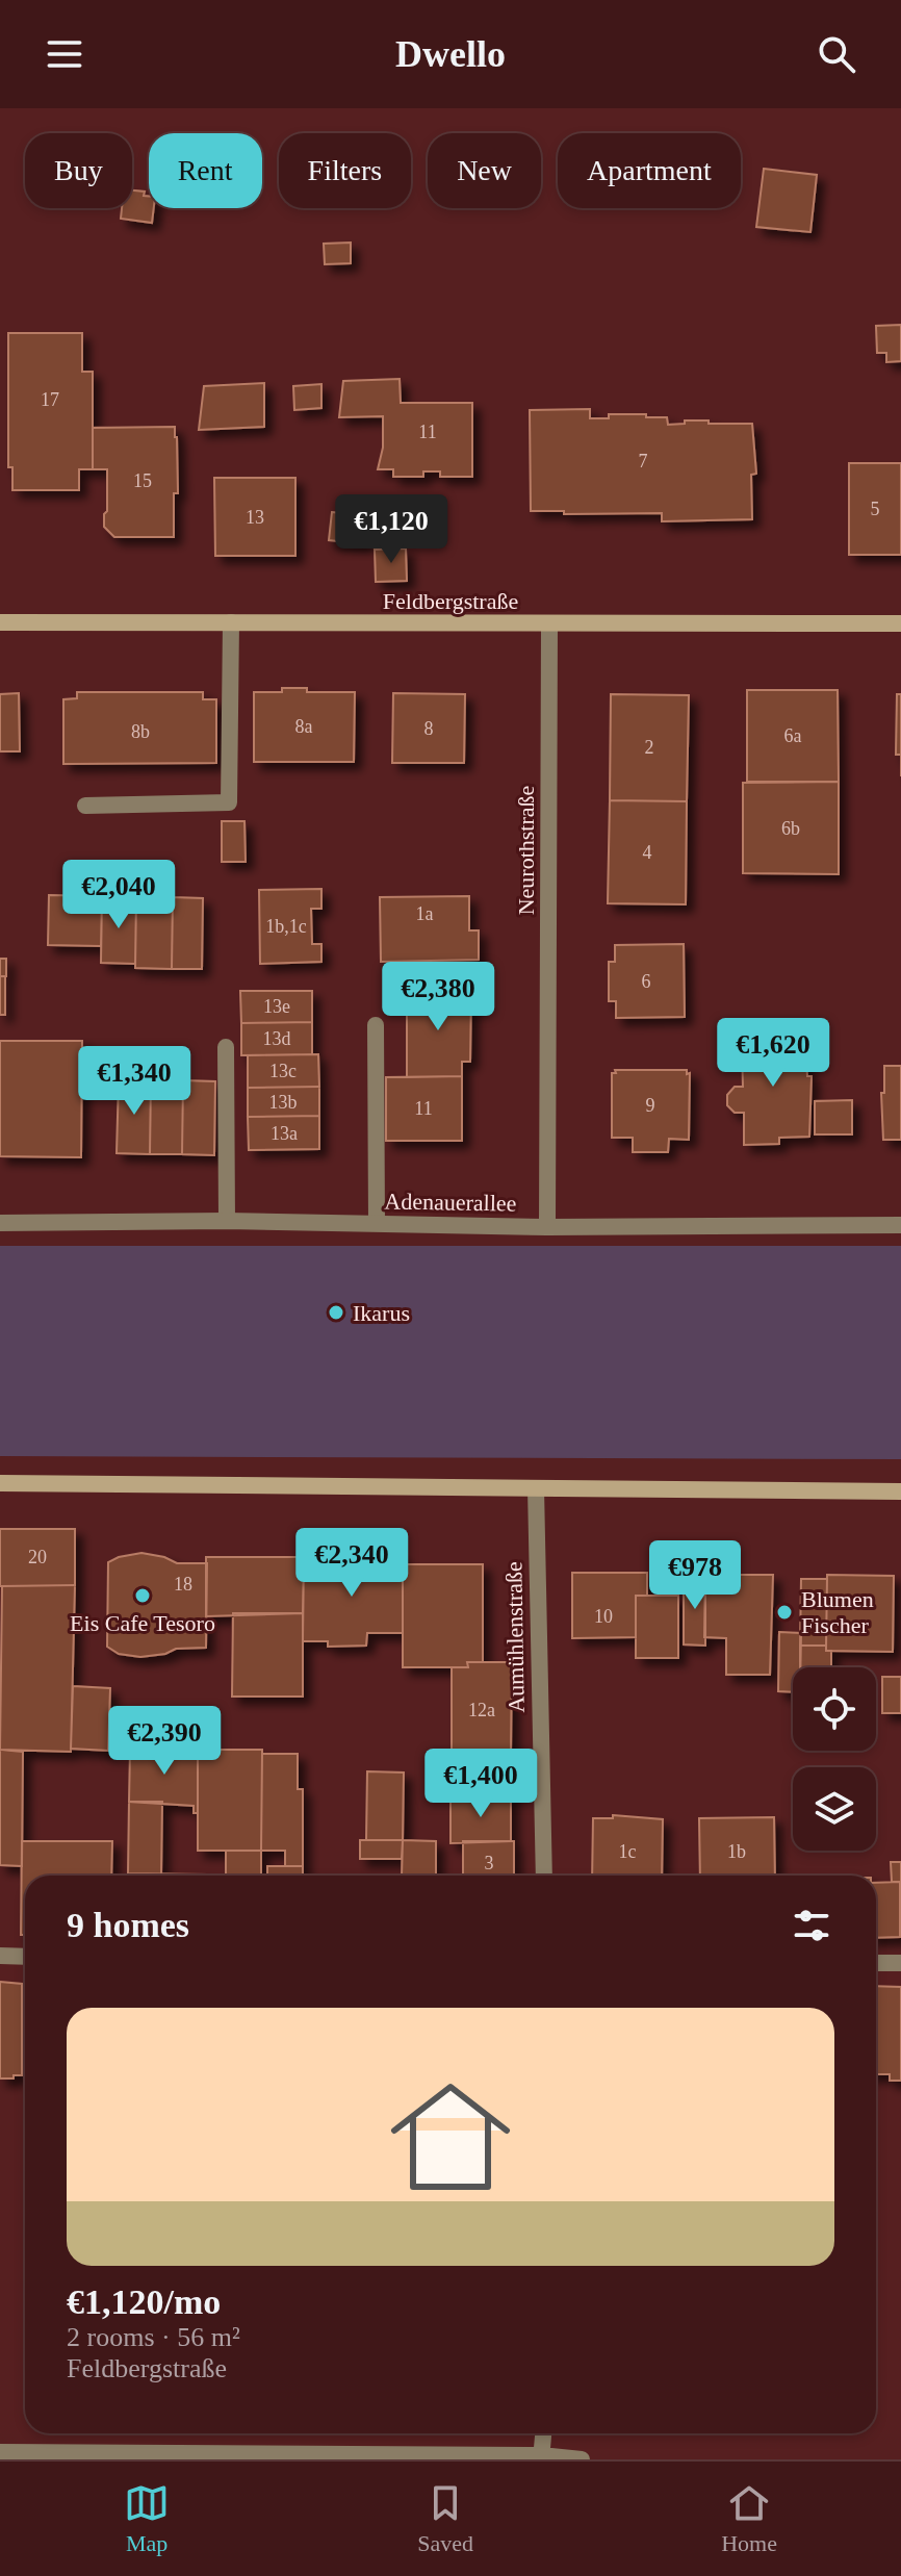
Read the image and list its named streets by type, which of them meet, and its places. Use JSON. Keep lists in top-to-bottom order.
{
  "streets": {
    "street": [
      "Feldbergstraße",
      "Neurothstraße",
      "Adenauerallee",
      "Aumühlenstraße"
    ]
  },
  "crossings": [
    ["Feldbergstraße", "Neurothstraße"],
    ["Neurothstraße", "Adenauerallee"]
  ],
  "places": ["Ikarus", "Eis Cafe Tesoro", "Blumen Fischer"],
  "house_numbers": [
    "17",
    "11",
    "7",
    "15",
    "5",
    "13",
    "8a",
    "8",
    "8b",
    "6a",
    "2",
    "6b",
    "4",
    "1a",
    "1b,1c",
    "6",
    "13e",
    "13d",
    "13c",
    "13b",
    "9",
    "11",
    "13a",
    "20",
    "18",
    "10",
    "12a",
    "1c",
    "1b",
    "3"
  ],
  "page": {
    "header": "Dwello",
    "chip": [
      "Buy",
      "Rent",
      "Filters",
      "New",
      "Apartment"
    ],
    "price": [
      "€1,120",
      "€2,040",
      "€2,380",
      "€1,620",
      "€1,340",
      "€2,340",
      "€978",
      "€2,390",
      "€1,400"
    ],
    "heading": "9 homes",
    "list": [
      {
        "name": "€1,120/mo",
        "note": "2 rooms · 56 m² · Feldbergstraße"
      }
    ],
    "tabs": ["Map", "Saved", "Home"]
  }
}
